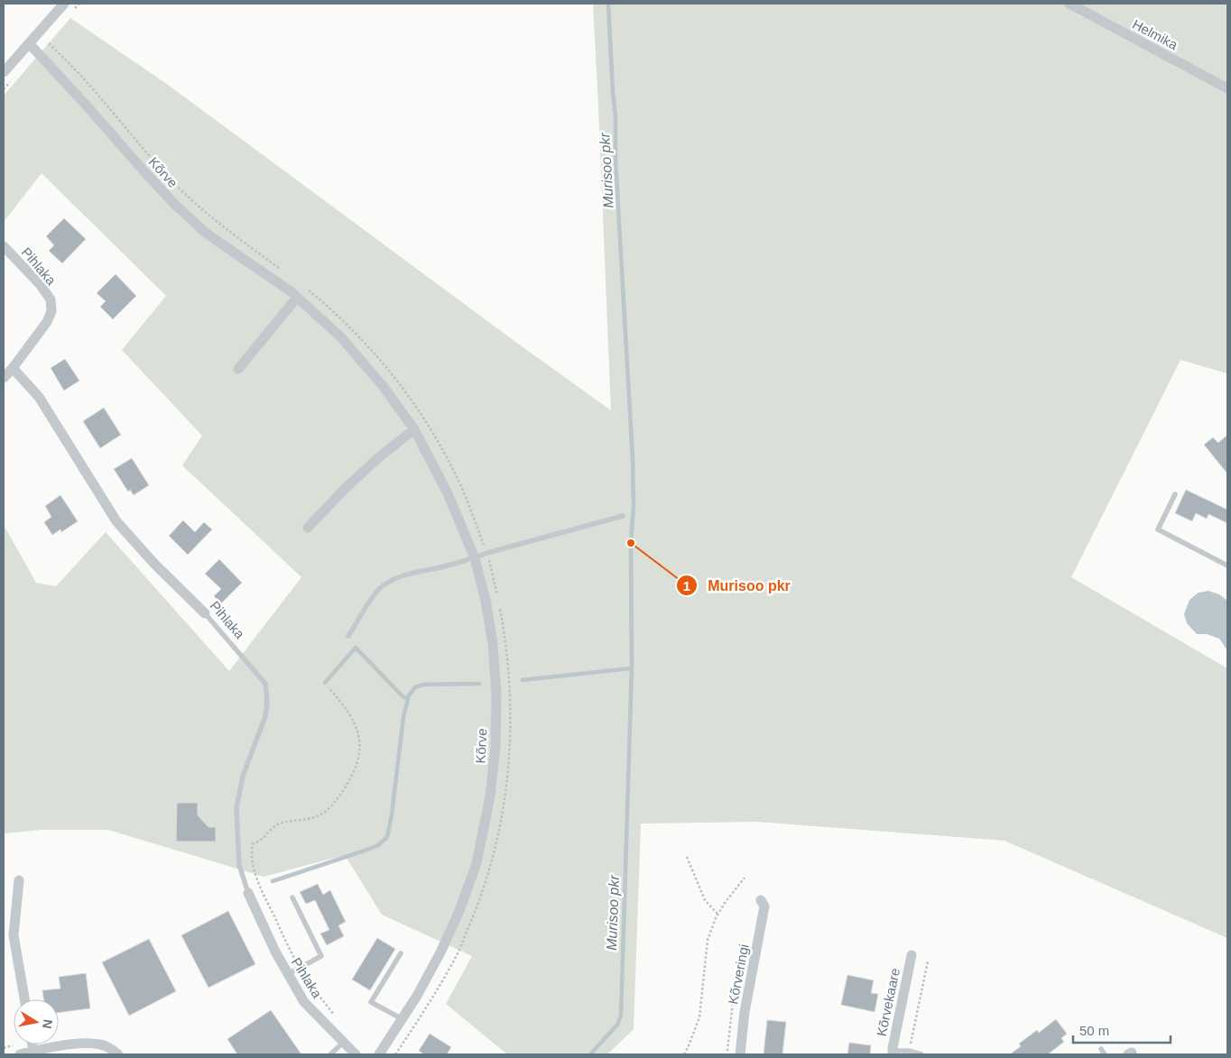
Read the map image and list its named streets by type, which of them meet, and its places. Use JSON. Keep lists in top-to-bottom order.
{
  "streets": {
    "street": [
      "Helmika",
      "Kõrve",
      "Pihlaka",
      "Kõrveringi",
      "Kõrvekaare"
    ]
  },
  "water": ["Murisoo pkr"],
  "places": ["Murisoo pkr"],
  "scale_bar": "50 m",
  "north": "right"
}
